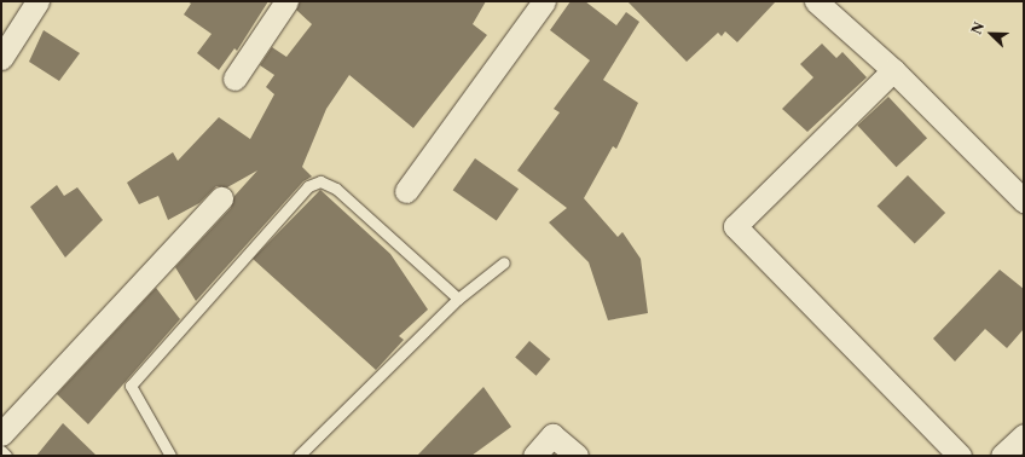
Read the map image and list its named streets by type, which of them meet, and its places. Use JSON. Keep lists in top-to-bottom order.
{
  "north": "top left"
}
